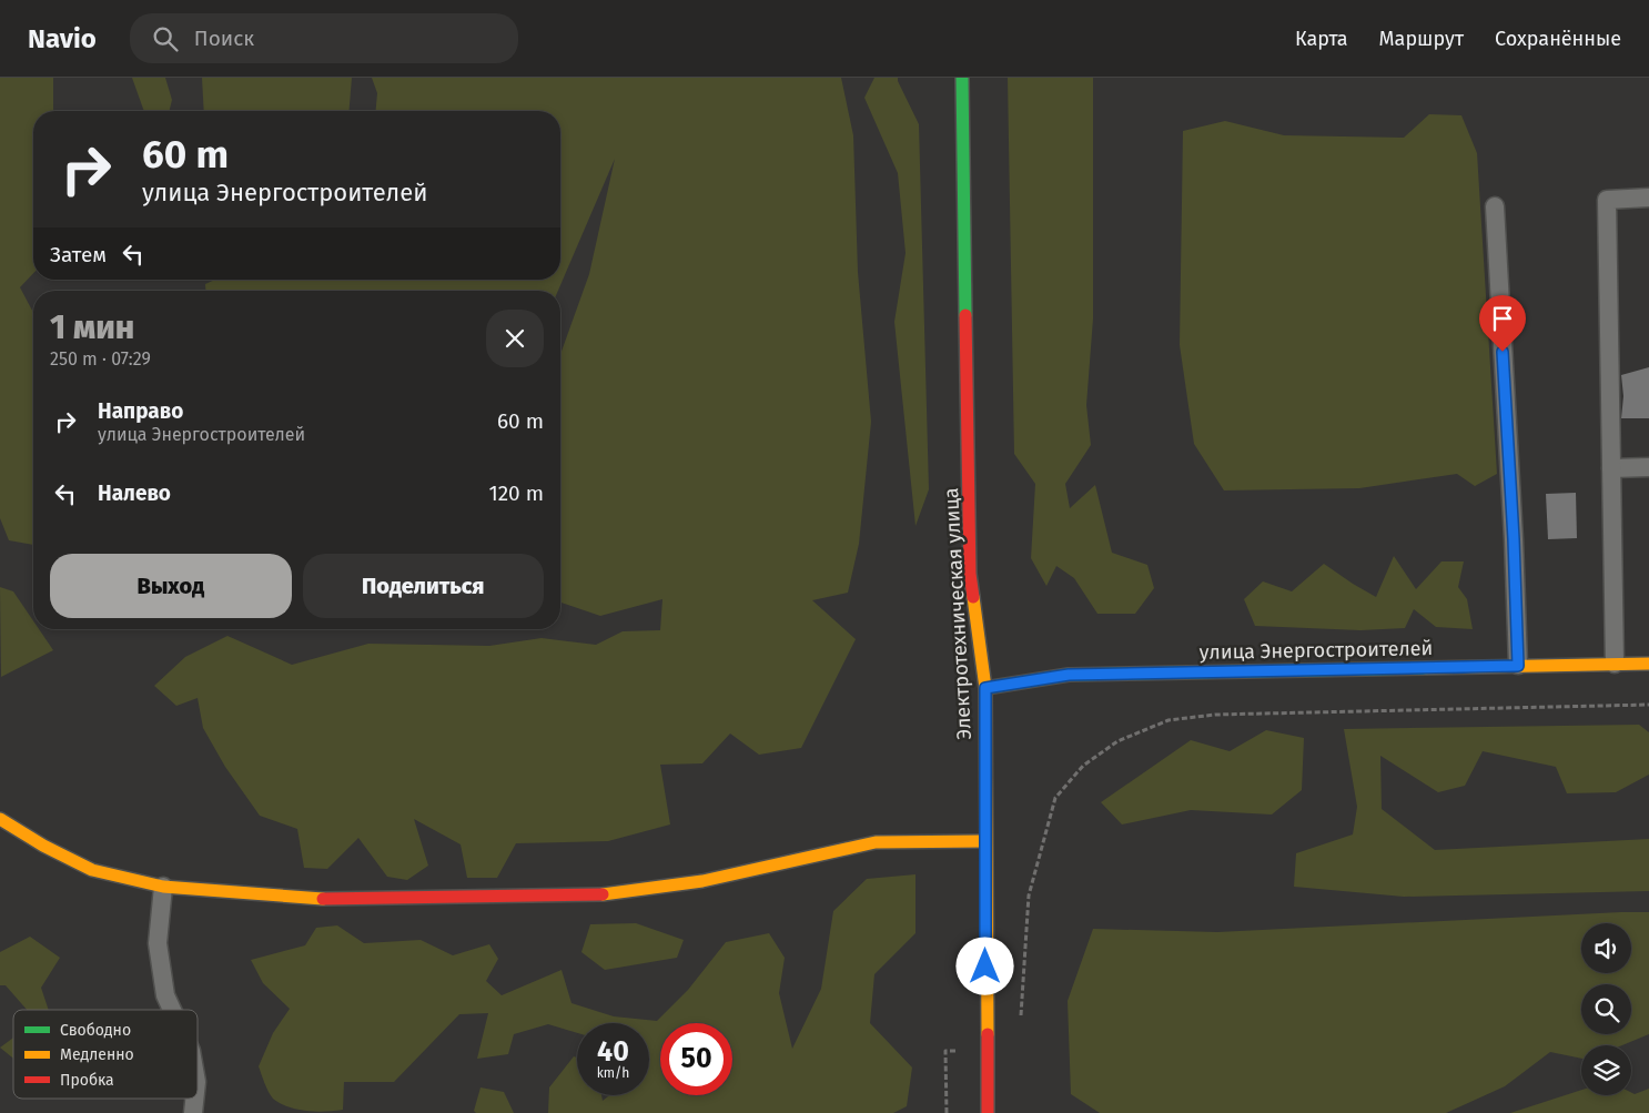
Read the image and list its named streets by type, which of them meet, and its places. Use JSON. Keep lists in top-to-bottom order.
{
  "streets": {
    "street": ["Электротехническая улица", "улица Энергостроителей"]
  },
  "crossings": [
    ["Электротехническая улица", "улица Энергостроителей"]
  ],
  "legend": ["Свободно", "Медленно", "Пробка"],
  "page": {
    "header": "Navio",
    "search": "Поиск",
    "nav": ["Карта", "Маршрут", "Сохранённые"],
    "turn": ["60 m", "улица Энергостроителей"],
    "then": "Затем",
    "heading": ["1 мин", "250 m · 07:29"],
    "list": [
      {
        "name": "Направо",
        "note": "улица Энергостроителей",
        "value": "60 m"
      },
      {
        "name": "Налево",
        "value": "120 m"
      }
    ],
    "buttons": ["Выход", "Поделиться"],
    "speed": "40 km/h",
    "limit": "50"
  }
}
